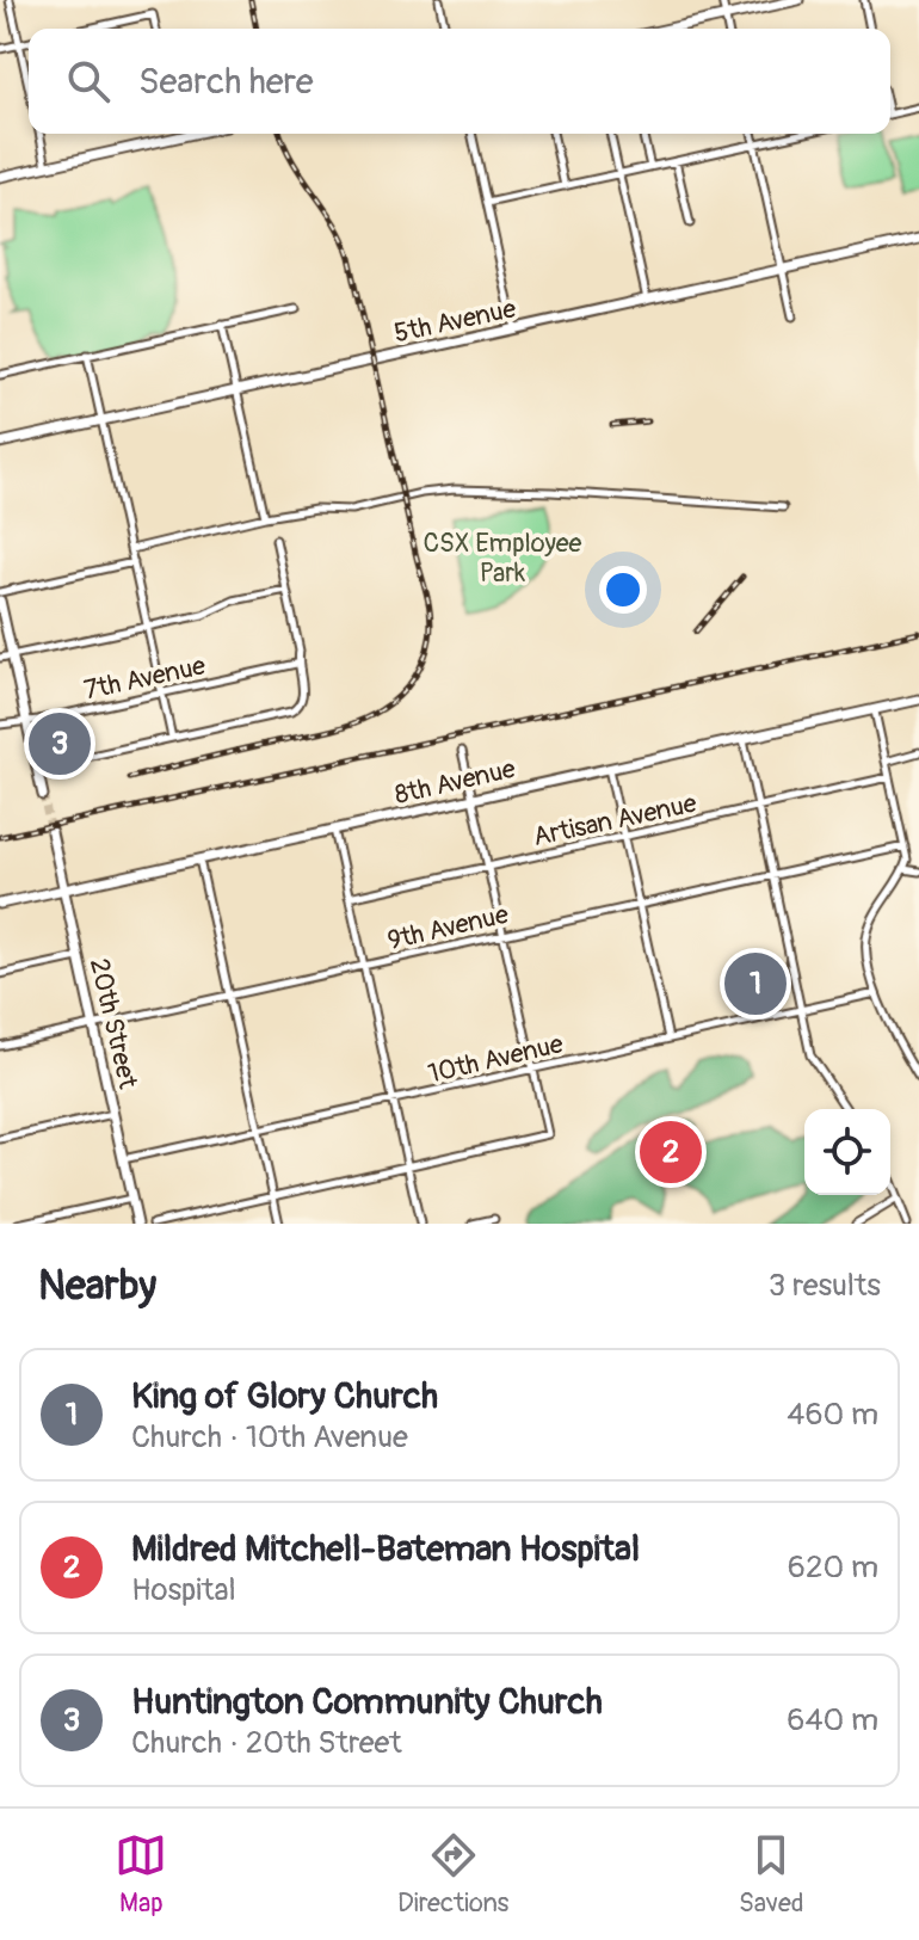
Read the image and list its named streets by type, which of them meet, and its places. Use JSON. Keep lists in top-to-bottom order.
{
  "streets": {
    "main road": ["5th Avenue", "8th Avenue", "20th Street"],
    "street": [
      "7th Avenue",
      "Artisan Avenue",
      "9th Avenue",
      "10th Avenue"
    ]
  },
  "crossings": [
    ["8th Avenue", "20th Street"],
    ["9th Avenue", "20th Street"],
    ["20th Street", "10th Avenue"]
  ],
  "parks": ["CSX Employee Park"],
  "page": {
    "search": "Search here",
    "pins": ["3", "1", "2"],
    "heading": ["Nearby", "3 results"],
    "list": [
      {
        "mark": "1",
        "name": "King of Glory Church",
        "note": "Church · 10th Avenue",
        "value": "460 m"
      },
      {
        "mark": "2",
        "name": "Mildred Mitchell-Bateman Hospital",
        "note": "Hospital",
        "value": "620 m"
      },
      {
        "mark": "3",
        "name": "Huntington Community Church",
        "note": "Church · 20th Street",
        "value": "640 m"
      }
    ],
    "nav": ["Map", "Directions", "Saved"]
  }
}
